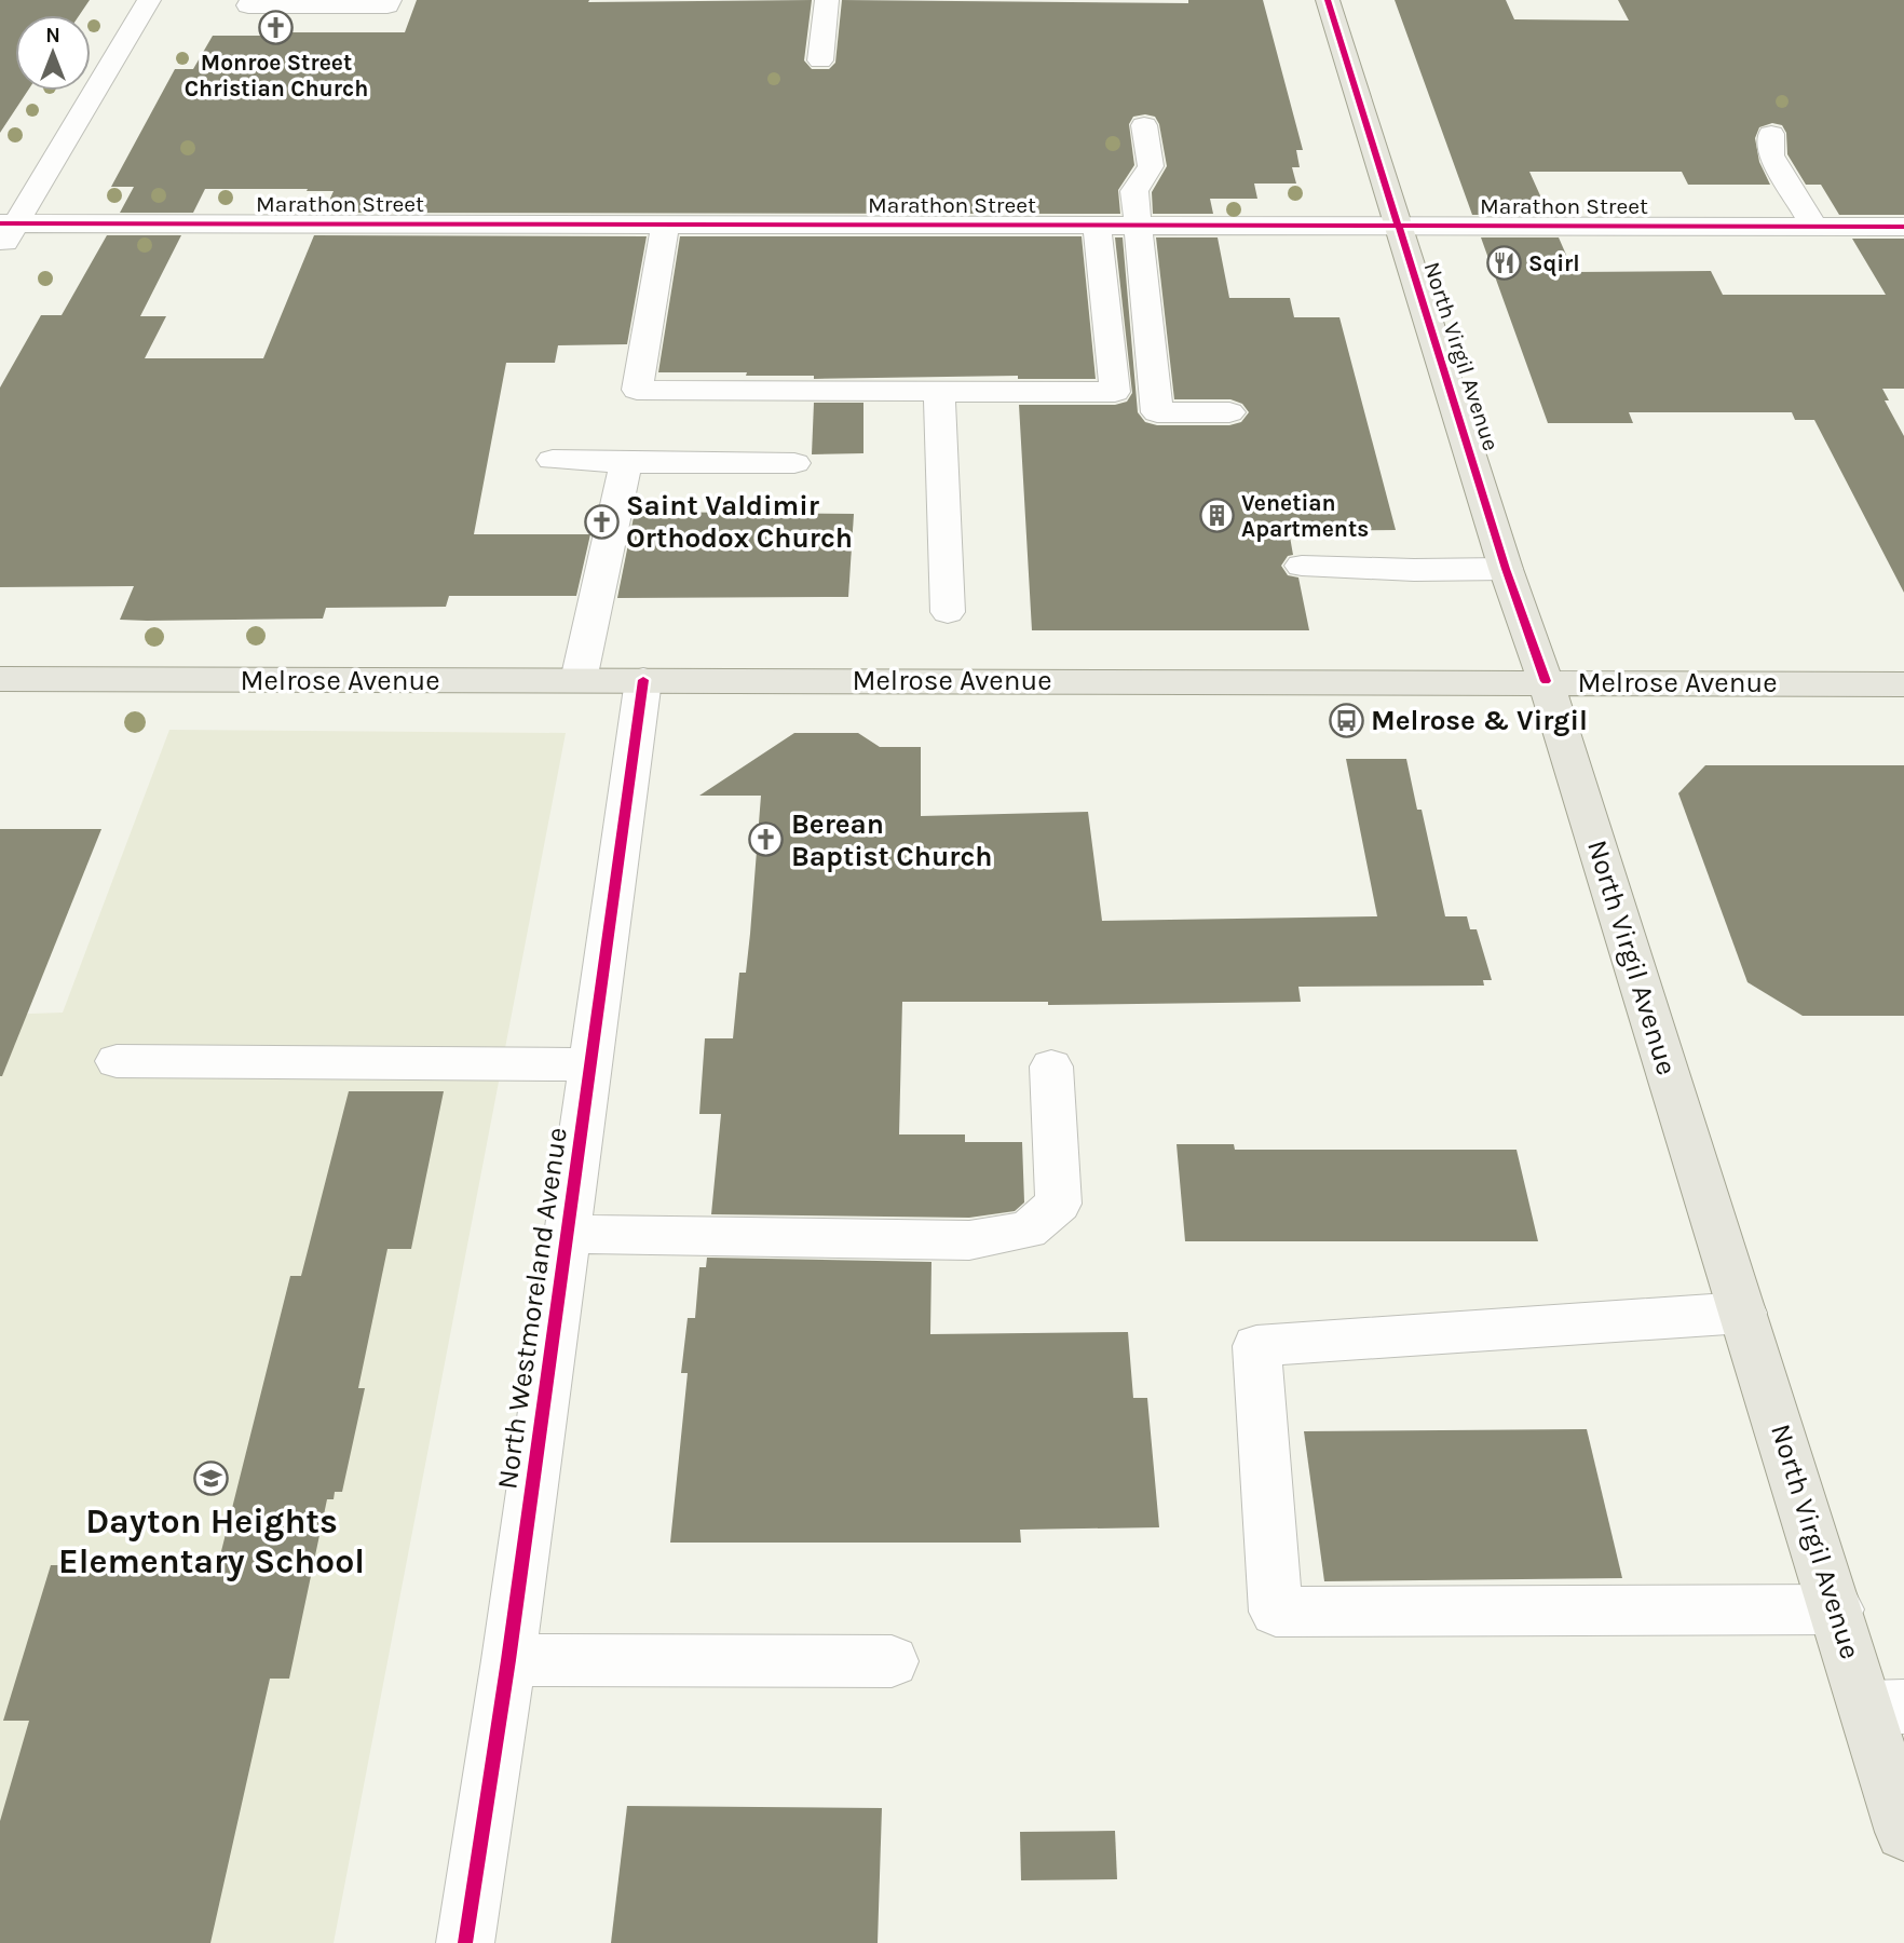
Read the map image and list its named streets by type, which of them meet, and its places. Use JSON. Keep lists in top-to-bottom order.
{
  "streets": {
    "main road": ["North Virgil Avenue", "Melrose Avenue"],
    "street": ["Marathon Street", "North Westmoreland Avenue"]
  },
  "crossings": [
    ["Marathon Street", "North Virgil Avenue"],
    ["North Virgil Avenue", "Melrose Avenue"],
    ["Melrose Avenue", "North Westmoreland Avenue"]
  ],
  "places": {
    "church": ["Monroe Street Christian Church", "Saint Valdimir Orthodox Church", "Berean Baptist Church"],
    "restaurant": ["Sqirl"],
    "building": ["Venetian Apartments"],
    "bus stop": ["Melrose & Virgil"],
    "school or university": ["Dayton Heights Elementary School"]
  },
  "north": "top"
}
